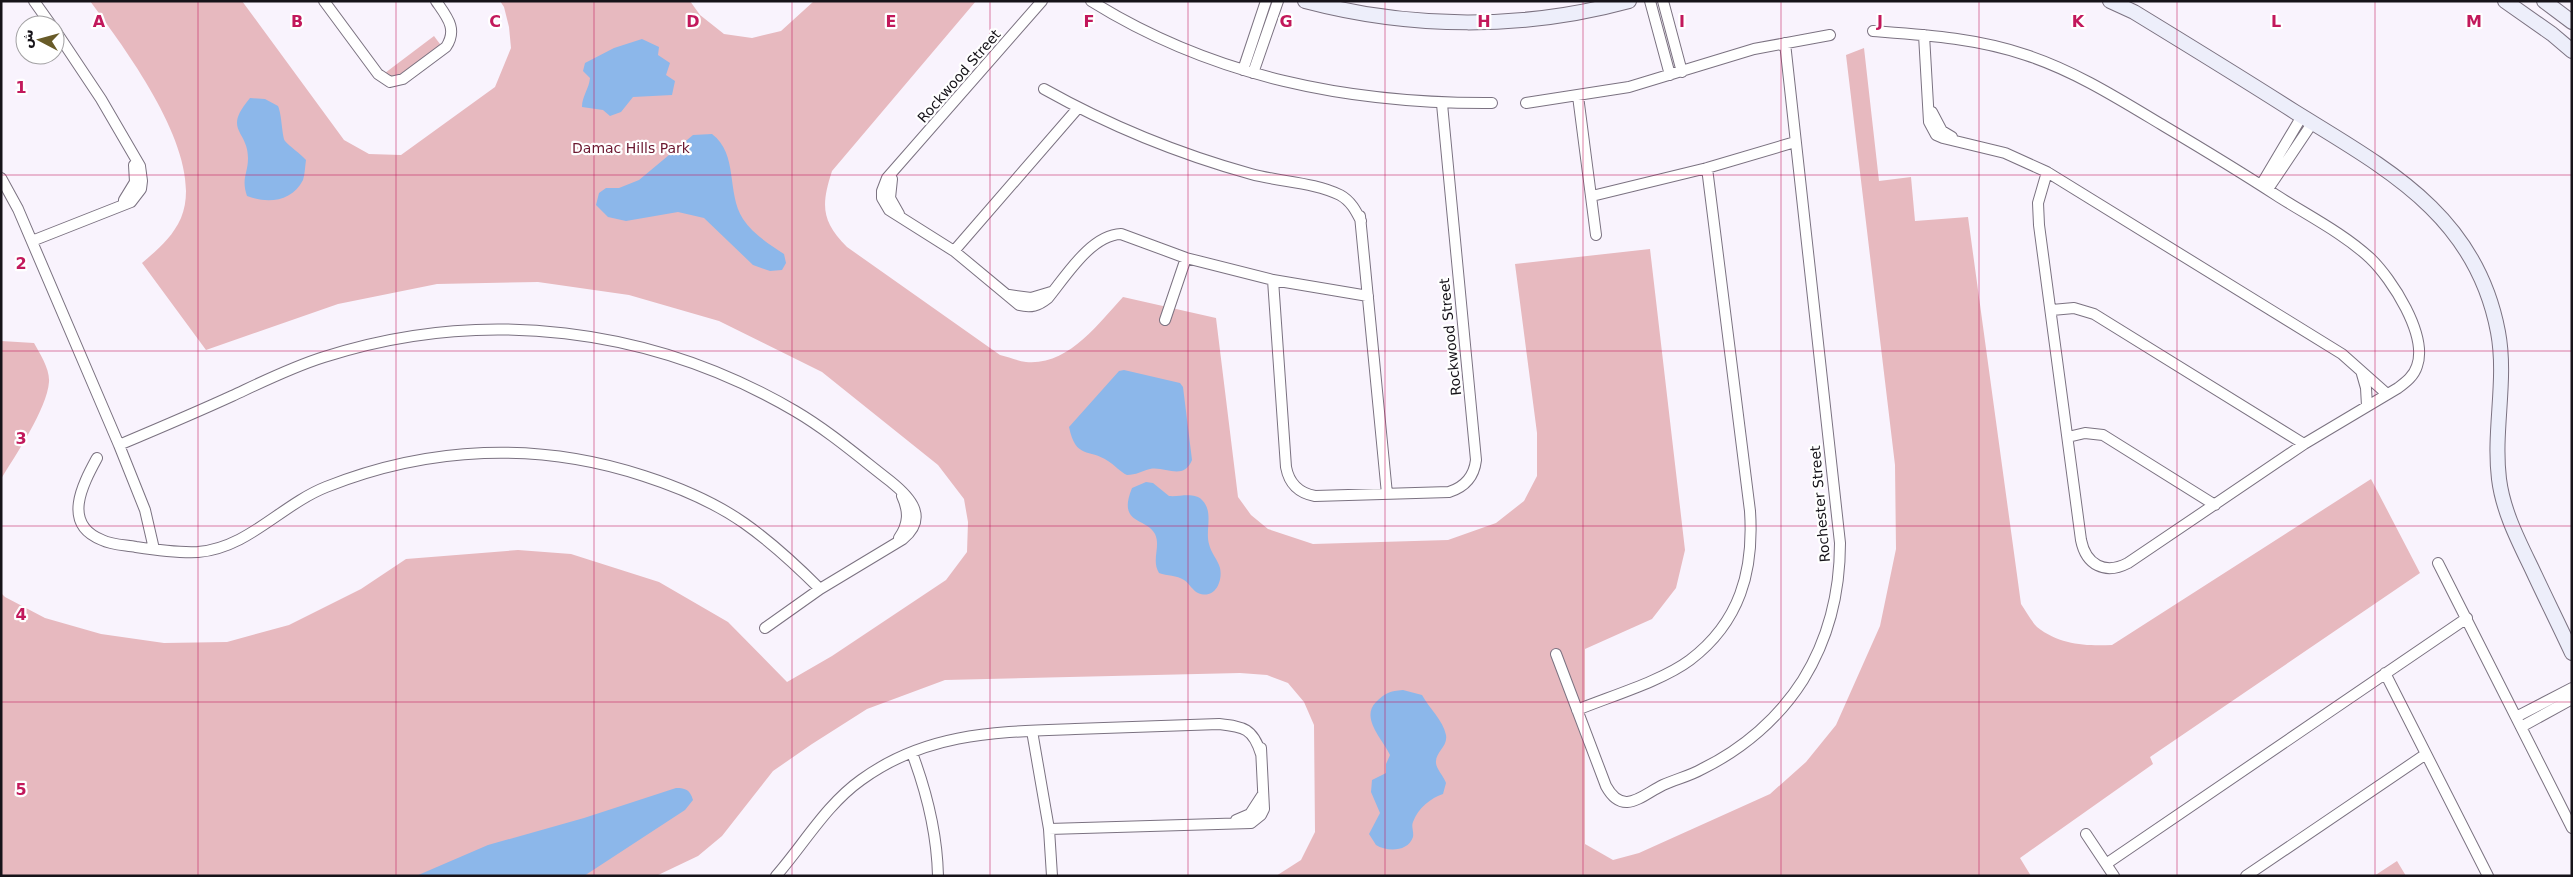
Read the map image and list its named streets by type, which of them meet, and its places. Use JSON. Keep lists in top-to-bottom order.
{
  "streets": {
    "street": ["Rockwood Street", "Rochester Street"]
  },
  "parks": ["Damac Hills Park"],
  "north": "left",
  "grid": {
    "columns": [
      "A",
      "B",
      "C",
      "D",
      "E",
      "F",
      "G",
      "H",
      "I",
      "J",
      "K",
      "L",
      "M"
    ],
    "rows": [
      "1",
      "2",
      "3",
      "4",
      "5"
    ]
  }
}
